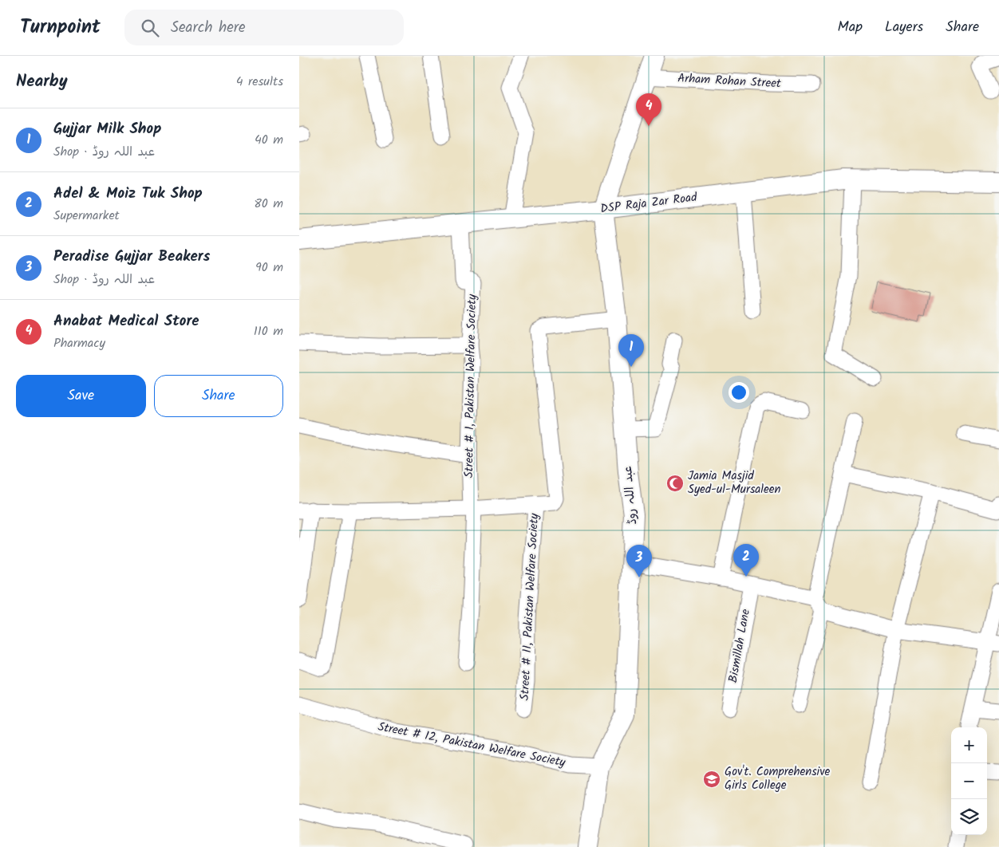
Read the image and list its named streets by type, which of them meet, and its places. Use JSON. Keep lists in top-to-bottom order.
{
  "streets": {
    "street": [
      "Arham Rohan Street",
      "DSP Raja Zar Road",
      "Street # 1, Pakistan Welfare Society",
      "عبد اللہ روڈ",
      "Street # 11, Pakistan Welfare Society",
      "Bismillah Lane",
      "Street # 12, Pakistan Welfare Society"
    ]
  },
  "crossings": [
    ["DSP Raja Zar Road", "Street # 1, Pakistan Welfare Society"],
    ["DSP Raja Zar Road", "عبد اللہ روڈ"],
    ["عبد اللہ روڈ", "Street # 12, Pakistan Welfare Society"]
  ],
  "places": {
    "mosque": ["Jamia Masjid Syed-ul-Mursaleen"],
    "school or university": ["Gov't. Comprehensive Girls College"]
  },
  "page": {
    "header": "Turnpoint",
    "search": "Search here",
    "nav": ["Map", "Layers", "Share"],
    "heading": ["Nearby", "4 results"],
    "pins": [
      "4",
      "1",
      "2",
      "3"
    ],
    "list": [
      {
        "mark": "1",
        "name": "Gujjar Milk Shop",
        "note": "Shop · عبد اللہ روڈ",
        "value": "40 m"
      },
      {
        "mark": "2",
        "name": "Adel & Moiz Tuk Shop",
        "note": "Supermarket",
        "value": "80 m"
      },
      {
        "mark": "3",
        "name": "Peradise Gujjar Beakers",
        "note": "Shop · عبد اللہ روڈ",
        "value": "90 m"
      },
      {
        "mark": "4",
        "name": "Anabat Medical Store",
        "note": "Pharmacy",
        "value": "110 m"
      }
    ],
    "buttons": ["Save", "Share"],
    "map_buttons": ["+", "−"]
  }
}
